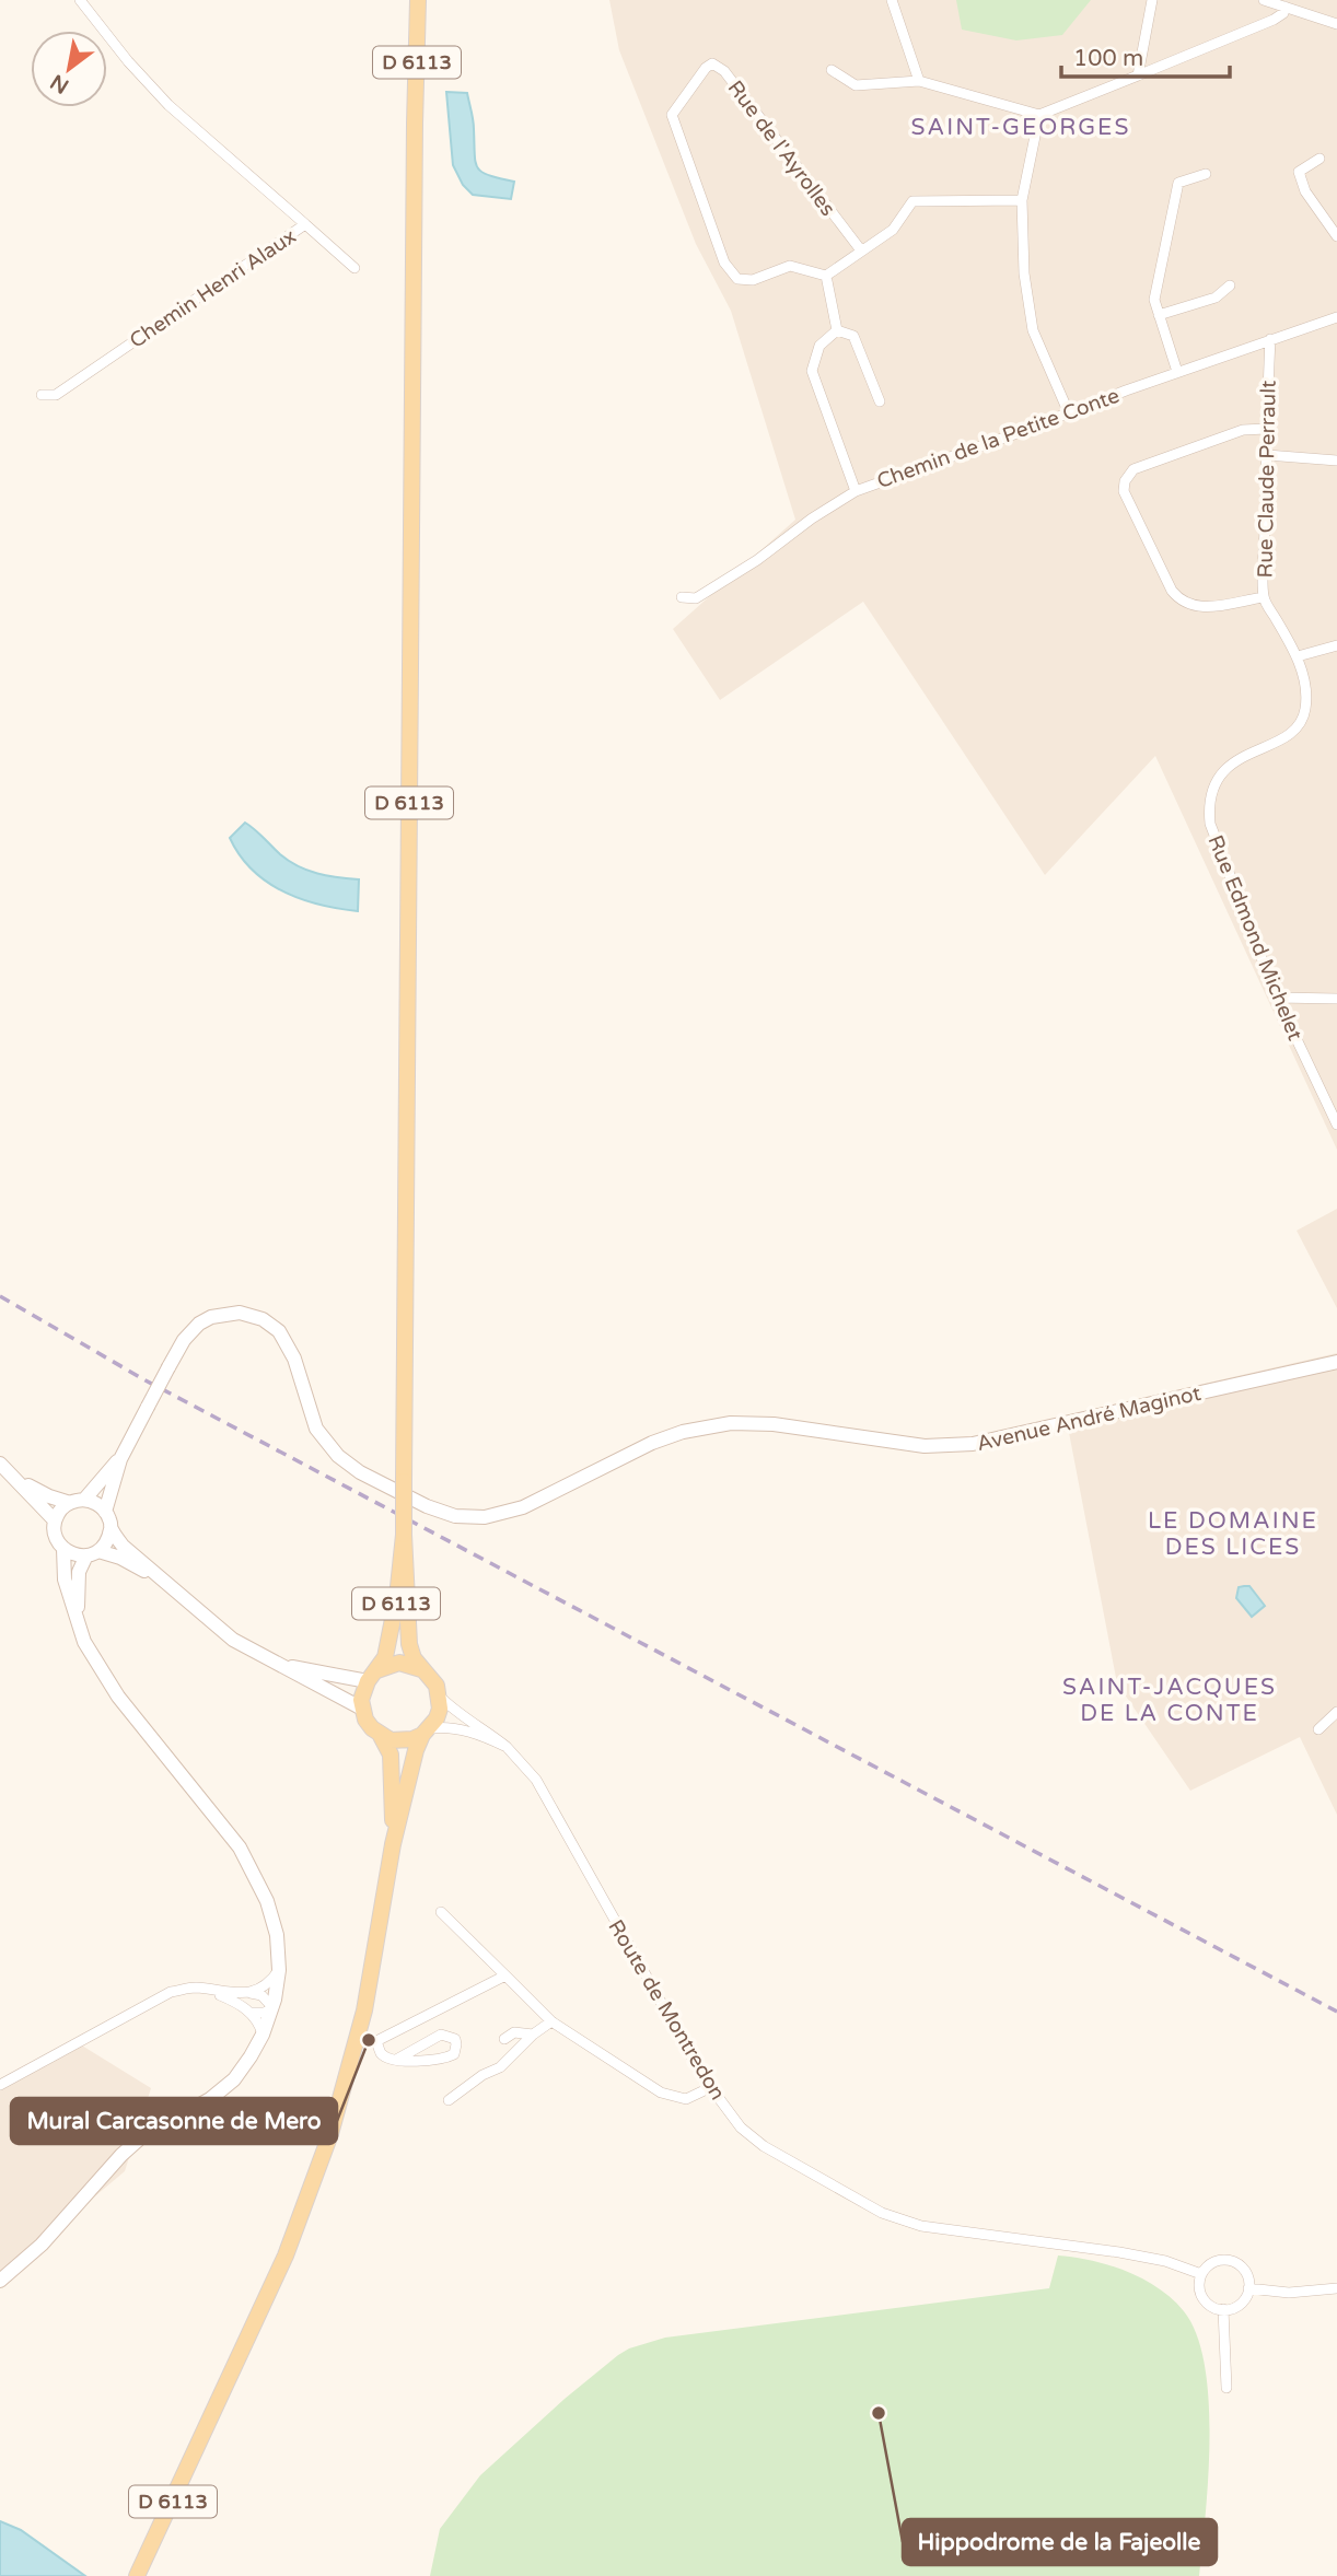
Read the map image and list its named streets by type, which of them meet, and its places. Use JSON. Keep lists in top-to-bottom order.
{
  "streets": {
    "main road": ["D 6113"],
    "street": [
      "Rue de l'Ayrolles",
      "Chemin Henri Alaux",
      "Chemin de la Petite Conte",
      "Rue Claude Perrault",
      "Rue Edmond Michelet",
      "Avenue André Maginot",
      "Route de Montredon"
    ]
  },
  "crossings": [
    ["D 6113", "Route de Montredon"],
    ["Chemin de la Petite Conte", "Rue Claude Perrault"],
    ["Rue Claude Perrault", "Rue Edmond Michelet"]
  ],
  "districts": ["SAINT-GEORGES", "LE DOMAINE DES LICES", "SAINT-JACQUES DE LA CONTE"],
  "places": ["Mural Carcasonne de Mero", "Hippodrome de la Fajeolle"],
  "scale_bar": "100 m",
  "north": "bottom left"
}
